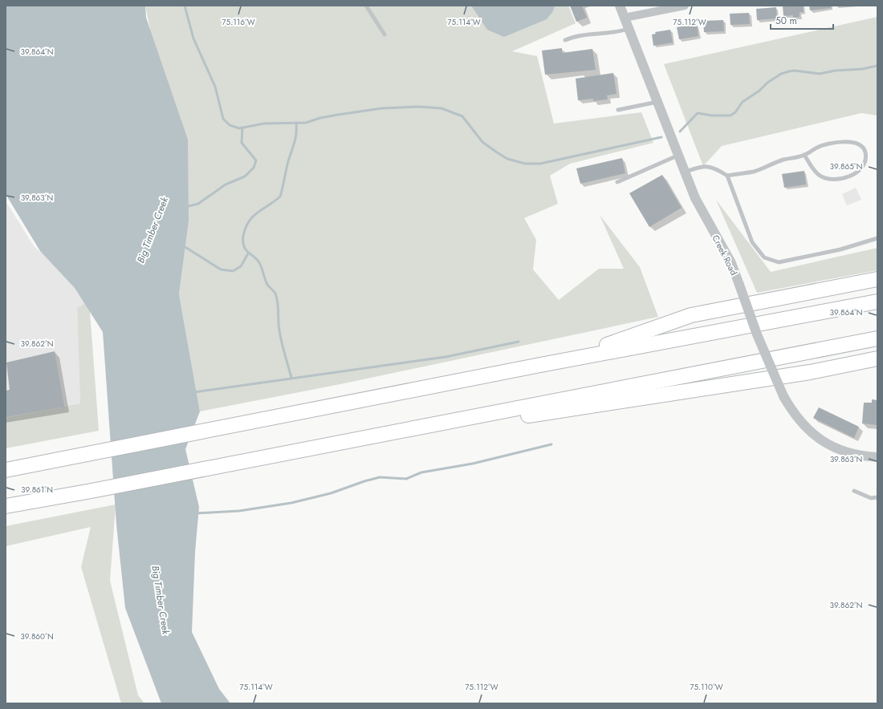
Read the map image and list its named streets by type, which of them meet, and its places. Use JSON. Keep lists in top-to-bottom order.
{
  "streets": {
    "street": ["Creek Road"]
  },
  "water": ["Big Timber Creek"],
  "scale_bar": "50 m",
  "coordinates": [
    "75.116°W",
    "75.114°W",
    "75.112°W",
    "39.864°N",
    "39.865°N",
    "39.863°N",
    "39.862°N",
    "39.861°N",
    "39.860°N",
    "75.110°W"
  ]
}
